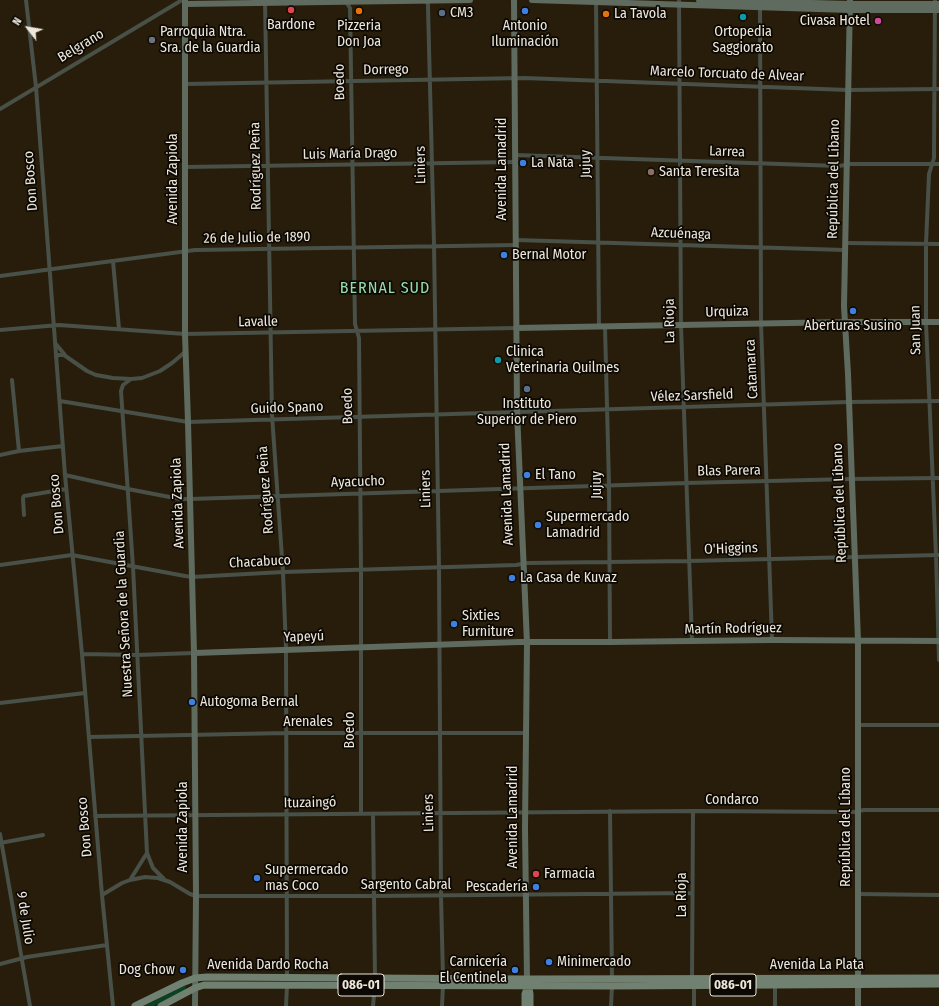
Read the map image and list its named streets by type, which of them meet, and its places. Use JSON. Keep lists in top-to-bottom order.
{
  "streets": {
    "main road": [
      "Avenida Lamadrid",
      "Avenida Dardo Rocha",
      "Avenida La Plata",
      "086-01"
    ],
    "street": [
      "Belgrano",
      "Dorrego",
      "Marcelo Torcuato de Alvear",
      "Boedo",
      "Larrea",
      "Luis María Drago",
      "Jujuy",
      "Liniers",
      "Rodríguez Peña",
      "Avenida Zapiola",
      "República del Líbano",
      "Don Bosco",
      "Azcuénaga",
      "26 de Julio de 1890",
      "Urquiza",
      "La Rioja",
      "Lavalle",
      "San Juan",
      "Catamarca",
      "Vélez Sarsfield",
      "Guido Spano",
      "Blas Parera",
      "Ayacucho",
      "O'Higgins",
      "Chacabuco",
      "Nuestra Señora de la Guardia",
      "Martín Rodríguez",
      "Yapeyú",
      "Arenales",
      "Condarco",
      "Ituzaingó",
      "Sargento Cabral",
      "9 de Julio"
    ]
  },
  "crossings": [
    ["Belgrano", "Boedo"],
    ["Belgrano", "Liniers"],
    ["Belgrano", "Rodríguez Peña"],
    ["Belgrano", "Avenida Zapiola"],
    ["Belgrano", "Don Bosco"],
    ["Dorrego", "Marcelo Torcuato de Alvear"],
    ["Dorrego", "Boedo"],
    ["Dorrego", "Liniers"],
    ["Dorrego", "Rodríguez Peña"],
    ["Dorrego", "Avenida Lamadrid"],
    ["Dorrego", "Avenida Zapiola"],
    ["Marcelo Torcuato de Alvear", "Jujuy"],
    ["Marcelo Torcuato de Alvear", "Avenida Lamadrid"],
    ["Marcelo Torcuato de Alvear", "República del Líbano"],
    ["Marcelo Torcuato de Alvear", "La Rioja"],
    ["Marcelo Torcuato de Alvear", "San Juan"],
    ["Marcelo Torcuato de Alvear", "Catamarca"],
    ["Boedo", "Luis María Drago"],
    ["Boedo", "26 de Julio de 1890"],
    ["Boedo", "Lavalle"],
    ["Boedo", "Guido Spano"],
    ["Boedo", "Ayacucho"],
    ["Boedo", "Chacabuco"],
    ["Boedo", "Yapeyú"],
    ["Boedo", "Arenales"],
    ["Boedo", "Ituzaingó"],
    ["Larrea", "Jujuy"],
    ["Larrea", "Avenida Lamadrid"],
    ["Larrea", "República del Líbano"],
    ["Larrea", "La Rioja"],
    ["Larrea", "San Juan"],
    ["Larrea", "Catamarca"],
    ["Luis María Drago", "Liniers"],
    ["Luis María Drago", "Rodríguez Peña"],
    ["Luis María Drago", "Avenida Lamadrid"],
    ["Luis María Drago", "Avenida Zapiola"],
    ["Jujuy", "Azcuénaga"],
    ["Jujuy", "Urquiza"],
    ["Jujuy", "Vélez Sarsfield"],
    ["Jujuy", "Blas Parera"],
    ["Jujuy", "O'Higgins"],
    ["Jujuy", "Martín Rodríguez"],
    ["Liniers", "26 de Julio de 1890"],
    ["Liniers", "Lavalle"],
    ["Liniers", "Guido Spano"],
    ["Liniers", "Ayacucho"],
    ["Liniers", "Chacabuco"],
    ["Liniers", "Yapeyú"],
    ["Liniers", "Arenales"],
    ["Liniers", "Ituzaingó"],
    ["Liniers", "Sargento Cabral"],
    ["Liniers", "Avenida Dardo Rocha"],
    ["Rodríguez Peña", "26 de Julio de 1890"],
    ["Rodríguez Peña", "Lavalle"],
    ["Rodríguez Peña", "Guido Spano"],
    ["Rodríguez Peña", "Ayacucho"],
    ["Rodríguez Peña", "Chacabuco"],
    ["Rodríguez Peña", "Yapeyú"],
    ["Rodríguez Peña", "Arenales"],
    ["Rodríguez Peña", "Ituzaingó"],
    ["Rodríguez Peña", "Sargento Cabral"],
    ["Rodríguez Peña", "Avenida Dardo Rocha"],
    ["Avenida Lamadrid", "Azcuénaga"],
    ["Avenida Lamadrid", "26 de Julio de 1890"],
    ["Avenida Lamadrid", "Urquiza"],
    ["Avenida Lamadrid", "Lavalle"],
    ["Avenida Lamadrid", "Vélez Sarsfield"],
    ["Avenida Lamadrid", "Guido Spano"],
    ["Avenida Lamadrid", "Blas Parera"],
    ["Avenida Lamadrid", "Ayacucho"],
    ["Avenida Lamadrid", "O'Higgins"],
    ["Avenida Lamadrid", "Chacabuco"],
    ["Avenida Lamadrid", "Martín Rodríguez"],
    ["Avenida Lamadrid", "Yapeyú"],
    ["Avenida Lamadrid", "Arenales"],
    ["Avenida Lamadrid", "Condarco"],
    ["Avenida Lamadrid", "Ituzaingó"],
    ["Avenida Lamadrid", "Sargento Cabral"],
    ["Avenida Lamadrid", "Avenida Dardo Rocha"],
    ["Avenida Lamadrid", "Avenida La Plata"],
    ["Avenida Zapiola", "26 de Julio de 1890"],
    ["Avenida Zapiola", "Lavalle"],
    ["Avenida Zapiola", "Guido Spano"],
    ["Avenida Zapiola", "Ayacucho"],
    ["Avenida Zapiola", "Chacabuco"],
    ["Avenida Zapiola", "Yapeyú"],
    ["Avenida Zapiola", "Arenales"],
    ["Avenida Zapiola", "Ituzaingó"],
    ["Avenida Zapiola", "Sargento Cabral"],
    ["Avenida Zapiola", "Avenida Dardo Rocha"],
    ["República del Líbano", "Azcuénaga"],
    ["República del Líbano", "Urquiza"],
    ["República del Líbano", "Vélez Sarsfield"],
    ["República del Líbano", "Blas Parera"],
    ["República del Líbano", "O'Higgins"],
    ["República del Líbano", "Martín Rodríguez"],
    ["República del Líbano", "Condarco"],
    ["República del Líbano", "Avenida La Plata"],
    ["Don Bosco", "26 de Julio de 1890"],
    ["Don Bosco", "Lavalle"],
    ["Don Bosco", "Guido Spano"],
    ["Don Bosco", "Ayacucho"],
    ["Don Bosco", "Chacabuco"],
    ["Don Bosco", "Yapeyú"],
    ["Don Bosco", "Arenales"],
    ["Don Bosco", "Ituzaingó"],
    ["Don Bosco", "Sargento Cabral"],
    ["Azcuénaga", "26 de Julio de 1890"],
    ["Azcuénaga", "La Rioja"],
    ["Azcuénaga", "Catamarca"],
    ["Urquiza", "La Rioja"],
    ["Urquiza", "Lavalle"],
    ["Urquiza", "San Juan"],
    ["Urquiza", "Catamarca"],
    ["La Rioja", "Vélez Sarsfield"],
    ["La Rioja", "Blas Parera"],
    ["La Rioja", "O'Higgins"],
    ["La Rioja", "Martín Rodríguez"],
    ["La Rioja", "Condarco"],
    ["La Rioja", "Sargento Cabral"],
    ["La Rioja", "Avenida La Plata"],
    ["San Juan", "Vélez Sarsfield"],
    ["San Juan", "Blas Parera"],
    ["San Juan", "O'Higgins"],
    ["San Juan", "Martín Rodríguez"],
    ["Catamarca", "Vélez Sarsfield"],
    ["Catamarca", "Blas Parera"],
    ["Catamarca", "O'Higgins"],
    ["Catamarca", "Martín Rodríguez"],
    ["Vélez Sarsfield", "Guido Spano"],
    ["Guido Spano", "Nuestra Señora de la Guardia"],
    ["Blas Parera", "Ayacucho"],
    ["Ayacucho", "Nuestra Señora de la Guardia"],
    ["O'Higgins", "Chacabuco"],
    ["Chacabuco", "Nuestra Señora de la Guardia"],
    ["Nuestra Señora de la Guardia", "Yapeyú"],
    ["Nuestra Señora de la Guardia", "Arenales"],
    ["Nuestra Señora de la Guardia", "Ituzaingó"],
    ["Nuestra Señora de la Guardia", "Sargento Cabral"],
    ["Martín Rodríguez", "Yapeyú"],
    ["Condarco", "Ituzaingó"],
    ["Avenida Dardo Rocha", "Avenida La Plata"]
  ],
  "districts": ["BERNAL SUD"],
  "places": [
    "Bardone",
    "Pizzeria Don Joa",
    "Antonio Iluminación",
    "CM3",
    "La Tavola",
    "Ortopedia Saggiorato",
    "Civasa Hotel",
    "Parroquia Ntra. Sra. de la Guardia",
    "La Nata",
    "Santa Teresita",
    "Bernal Motor",
    "Aberturas Susino",
    "Clinica Veterinaria Quilmes",
    "Instituto Superior de Piero",
    "El Tano",
    "Supermercado Lamadrid",
    "La Casa de Kuvaz",
    "Sixties Furniture",
    "Autogoma Bernal",
    "Farmacia",
    "Supermercado mas Coco",
    "Pescadería",
    "Minimercado",
    "Dog Chow",
    "Carnicería El Centinela"
  ],
  "north": "top left"
}
